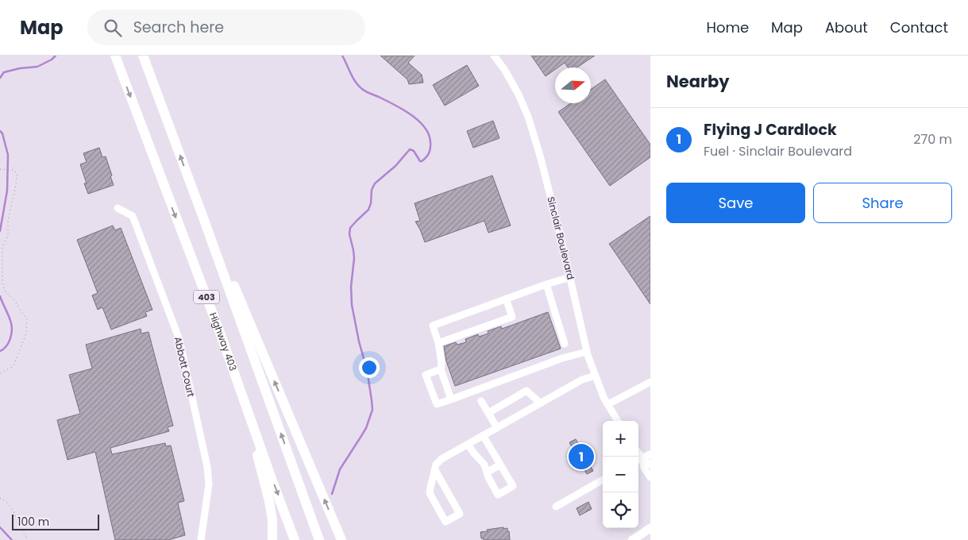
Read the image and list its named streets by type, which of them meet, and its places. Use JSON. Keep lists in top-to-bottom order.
{
  "streets": {
    "highway": ["403", "Highway 403"],
    "street": ["Sinclair Boulevard", "Abbott Court"]
  },
  "scale_bar": "100 m",
  "north": "right",
  "page": {
    "header": "Map",
    "search": "Search here",
    "nav": [
      "Home",
      "Map",
      "About",
      "Contact"
    ],
    "heading": "Nearby",
    "list": [
      {
        "mark": "1",
        "name": "Flying J Cardlock",
        "note": "Fuel · Sinclair Boulevard",
        "value": "270 m"
      }
    ],
    "buttons": ["Save", "Share"],
    "map_buttons": ["+", "−"],
    "pins": "1",
    "scale": "100 m"
  }
}
